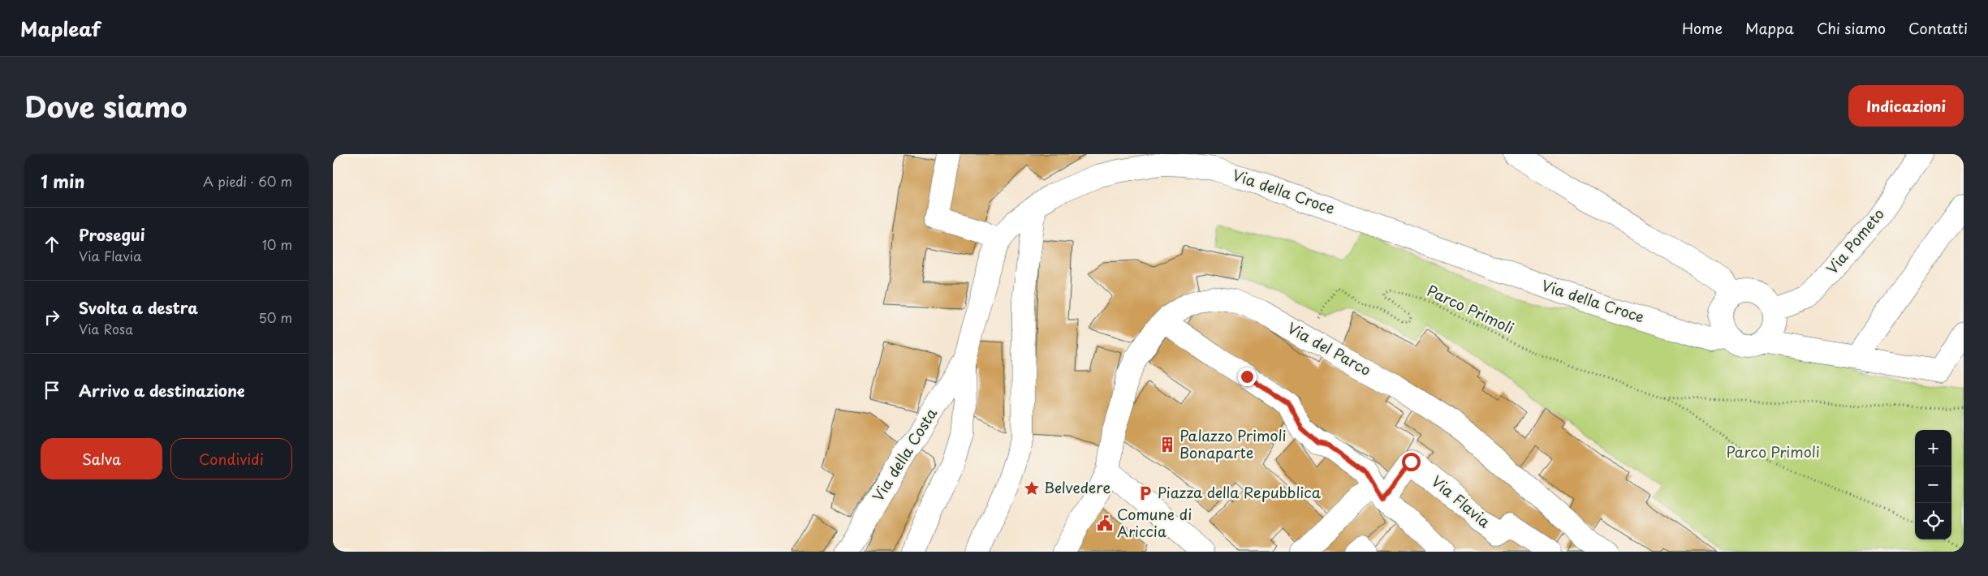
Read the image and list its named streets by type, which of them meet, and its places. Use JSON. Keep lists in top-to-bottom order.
{
  "streets": {
    "street": [
      "Via della Croce",
      "Via Pometo",
      "Via del Parco",
      "Via della Costa",
      "Via Flavia"
    ],
    "path": ["Parco Primoli"]
  },
  "crossings": [
    ["Via della Croce", "Via Pometo"],
    ["Via della Croce", "Via della Costa"],
    ["Parco Primoli", "Via del Parco"]
  ],
  "parks": ["Parco Primoli"],
  "places": {
    "building": ["Palazzo Primoli Bonaparte"],
    "place": ["Belvedere"],
    "parking": ["Piazza della Repubblica"],
    "public building": ["Comune di Ariccia"]
  },
  "page": {
    "header": "Mapleaf",
    "nav": [
      "Home",
      "Mappa",
      "Chi siamo",
      "Contatti"
    ],
    "title": "Dove siamo",
    "buttons": [
      "Indicazioni",
      ["Salva", "Condividi"]
    ],
    "heading": ["1 min", "A piedi · 60 m"],
    "list": [
      ["Prosegui", "Via Flavia", "10 m"],
      ["Svolta a destra", "Via Rosa", "50 m"],
      "Arrivo a destinazione"
    ],
    "map_buttons": ["+", "−"]
  }
}
